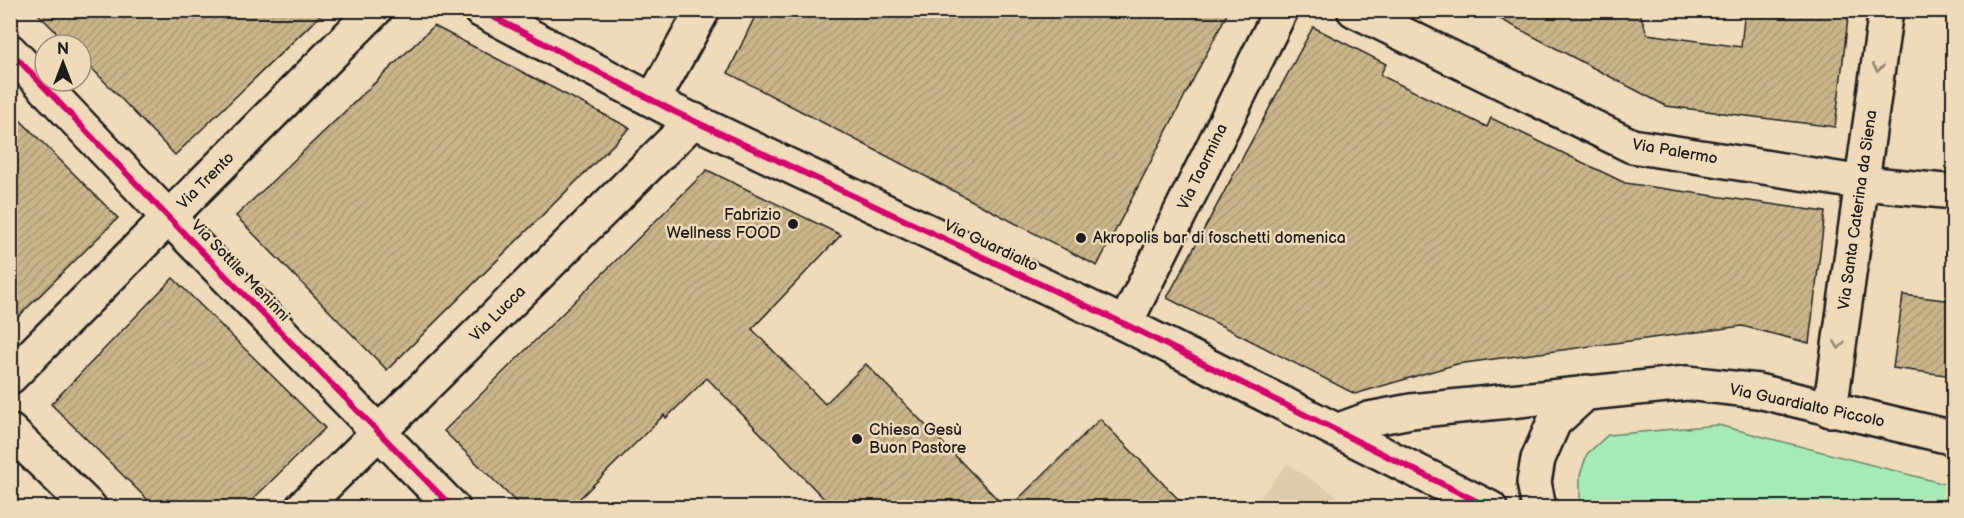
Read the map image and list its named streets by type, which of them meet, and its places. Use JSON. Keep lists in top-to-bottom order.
{
  "streets": {
    "street": [
      "Via Palermo",
      "Via Taormina",
      "Via Trento",
      "Via Santa Caterina da Siena",
      "Via Guardialto",
      "Via Sottile Meninni",
      "Via Lucca",
      "Via Guardialto Piccolo"
    ]
  },
  "crossings": [
    ["Via Palermo", "Via Santa Caterina da Siena"],
    ["Via Taormina", "Via Guardialto"],
    ["Via Trento", "Via Sottile Meninni"],
    ["Via Santa Caterina da Siena", "Via Guardialto Piccolo"],
    ["Via Guardialto", "Via Lucca"],
    ["Via Guardialto", "Via Guardialto Piccolo"],
    ["Via Sottile Meninni", "Via Lucca"]
  ],
  "one_way": ["Via Santa Caterina da Siena"],
  "places": ["Fabrizio Wellness FOOD", "Akropolis bar di foschetti domenica", "Chiesa Gesù Buon Pastore"],
  "north": "top"
}
